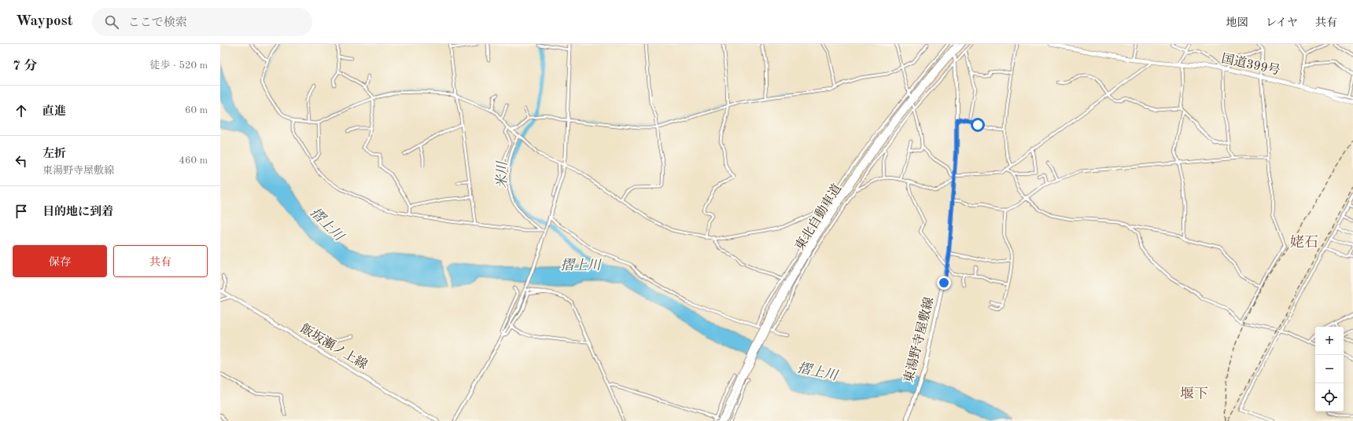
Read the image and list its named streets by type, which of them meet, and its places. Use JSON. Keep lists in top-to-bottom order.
{
  "streets": {
    "highway": ["国道399号", "東北自動車道"],
    "main road": ["東湯野寺屋敷線", "飯坂瀬ノ上線"]
  },
  "districts": ["姥石", "堰下"],
  "water": ["米川", "摺上川"],
  "page": {
    "header": "Waypost",
    "search": "ここで検索",
    "nav": ["地図", "レイヤ", "共有"],
    "heading": ["7 分", "徒歩 · 520 m"],
    "list": [
      ["直進", "60 m"],
      ["左折", "東湯野寺屋敷線", "460 m"],
      "目的地に到着"
    ],
    "buttons": ["保存", "共有"],
    "map_buttons": ["+", "−"]
  }
}
